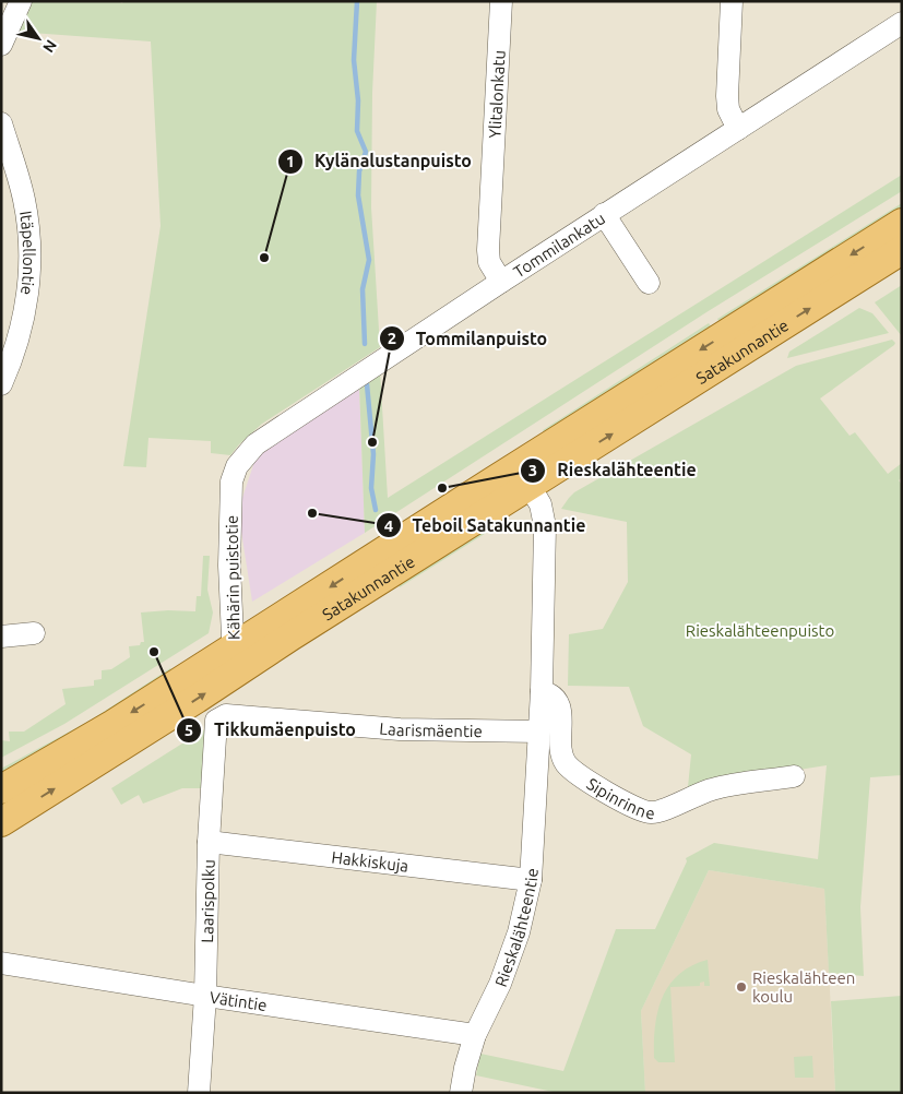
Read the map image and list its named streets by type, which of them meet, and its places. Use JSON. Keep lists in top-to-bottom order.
{
  "streets": {
    "main road": ["Satakunnantie"],
    "street": [
      "Ylitalonkatu",
      "Tommilankatu",
      "Itäpellontie",
      "Kähärin puistotie",
      "Laarismäentie",
      "Sipinrinne",
      "Hakkiskuja",
      "Laarispolku",
      "Rieskalähteentie",
      "Vätintie"
    ]
  },
  "crossings": [
    ["Ylitalonkatu", "Tommilankatu"],
    ["Tommilankatu", "Kähärin puistotie"],
    ["Satakunnantie", "Kähärin puistotie"],
    ["Satakunnantie", "Rieskalähteentie"],
    ["Laarismäentie", "Laarispolku"],
    ["Laarismäentie", "Rieskalähteentie"],
    ["Sipinrinne", "Rieskalähteentie"],
    ["Hakkiskuja", "Laarispolku"],
    ["Hakkiskuja", "Rieskalähteentie"],
    ["Laarispolku", "Vätintie"],
    ["Rieskalähteentie", "Vätintie"]
  ],
  "parks": ["Rieskalähteenpuisto"],
  "places": [
    "Kylänalustanpuisto",
    "Tommilanpuisto",
    "Rieskalähteentie",
    "Teboil Satakunnantie",
    "Tikkumäenpuisto",
    "Rieskalähteen koulu"
  ],
  "north": "bottom right"
}
